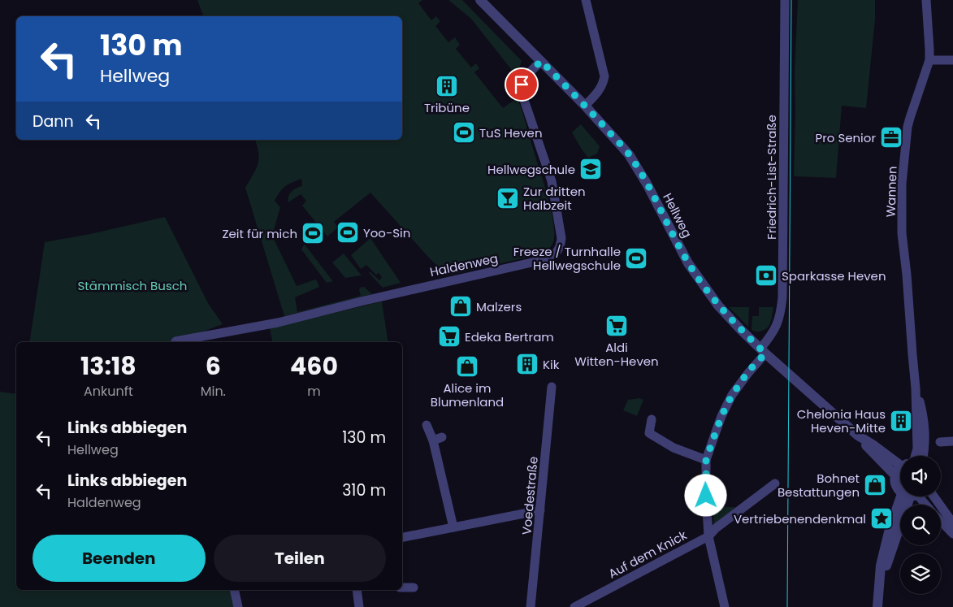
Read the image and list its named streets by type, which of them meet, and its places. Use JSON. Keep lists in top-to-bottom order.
{
  "streets": {
    "street": [
      "Friedrich-List-Straße",
      "Wannen",
      "Hellweg",
      "Haldenweg",
      "Voedestraße",
      "Auf dem Knick"
    ]
  },
  "crossings": [
    ["Friedrich-List-Straße", "Hellweg"],
    ["Hellweg", "Haldenweg"]
  ],
  "parks": ["Stämmisch Busch"],
  "places": {
    "building": ["Tribüne", "Kik", "Chelonia Haus Heven-Mitte"],
    "sports": [
      "TuS Heven",
      "Yoo-Sin",
      "Zeit für mich",
      "Freeze / Turnhalle Hellwegschule"
    ],
    "office": ["Pro Senior"],
    "school or university": ["Hellwegschule"],
    "bar": ["Zur dritten Halbzeit"],
    "bank": ["Sparkasse Heven"],
    "shop": ["Malzers", "Alice im Blumenland", "Bohnet Bestattungen"],
    "supermarket": ["Aldi Witten-Heven", "Edeka Bertram"],
    "place": ["Vertriebenendenkmal"]
  },
  "page": {
    "turn": ["130 m", "Hellweg"],
    "then": "Dann",
    "eta": [
      "13:18",
      "Ankunft",
      "6",
      "Min.",
      "460",
      "m"
    ],
    "list": [
      {
        "name": "Links abbiegen",
        "note": "Hellweg",
        "value": "130 m"
      },
      {
        "name": "Links abbiegen",
        "note": "Haldenweg",
        "value": "310 m"
      }
    ],
    "buttons": ["Beenden", "Teilen"]
  }
}
